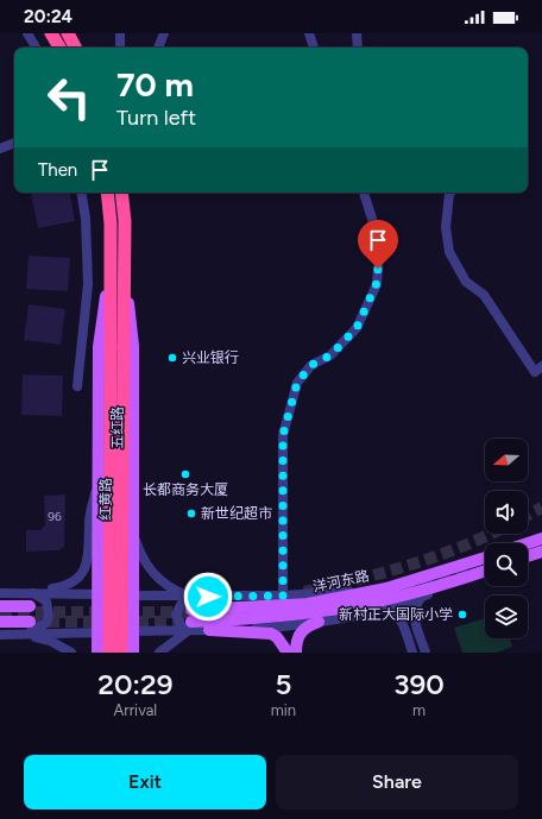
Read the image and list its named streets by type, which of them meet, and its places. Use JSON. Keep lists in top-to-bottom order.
{
  "streets": {
    "highway": ["五红路", "红黄路"],
    "main road": ["洋河东路"]
  },
  "crossings": [
    ["五红路", "红黄路"]
  ],
  "places": [
    "兴业银行",
    "长都商务大厦",
    "新世纪超市",
    "新村正大国际小学"
  ],
  "house_numbers": ["96"],
  "north": "left",
  "page": {
    "status": "20:24",
    "turn": ["70 m", "Turn left"],
    "then": "Then",
    "eta": [
      "20:29",
      "Arrival",
      "5",
      "min",
      "390",
      "m"
    ],
    "buttons": ["Exit", "Share"]
  }
}
